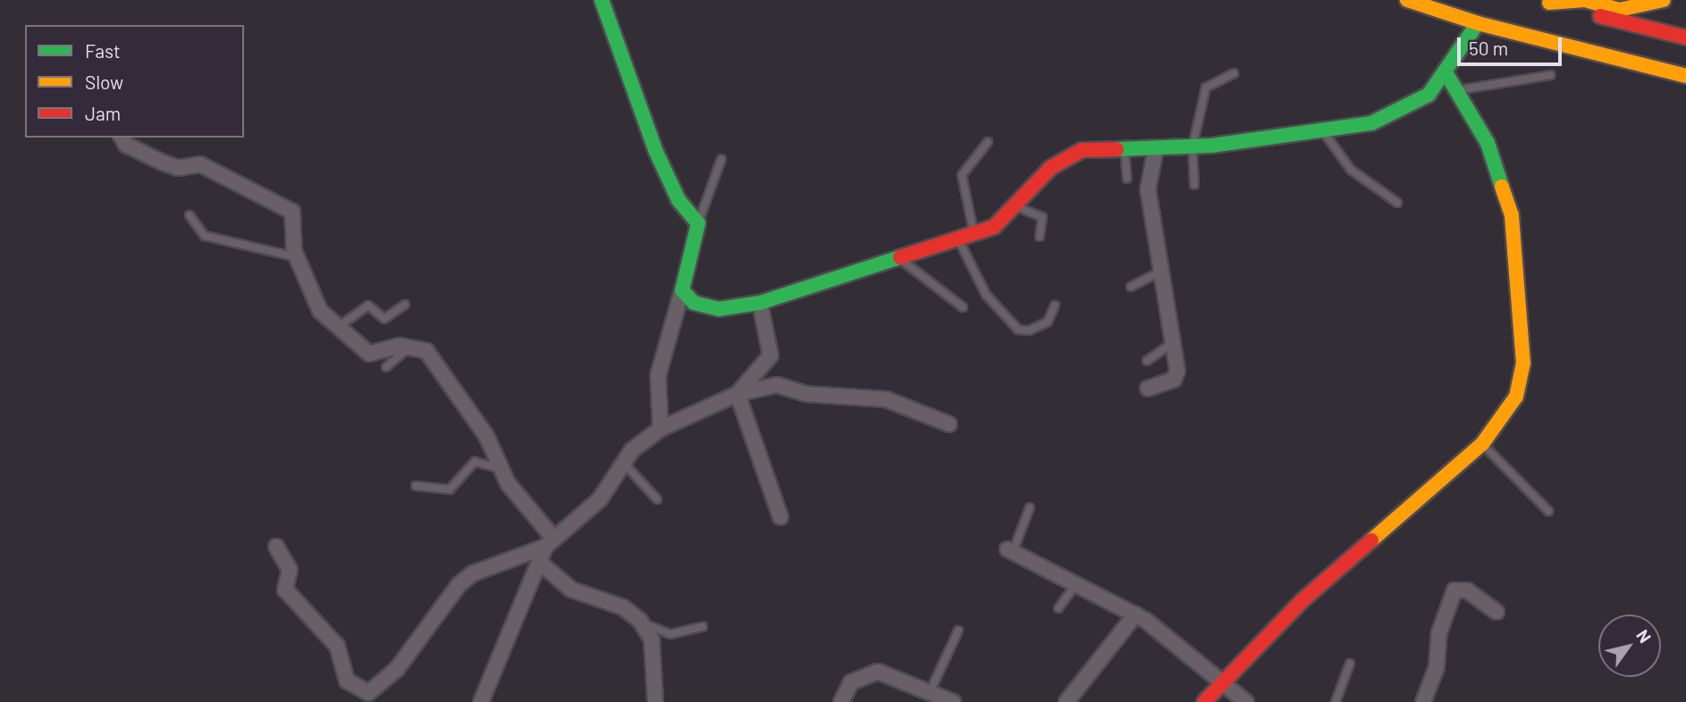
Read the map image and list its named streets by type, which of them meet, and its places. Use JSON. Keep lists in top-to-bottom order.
{
  "legend": ["Fast", "Slow", "Jam"],
  "scale_bar": "50 m",
  "north": "top right"
}
